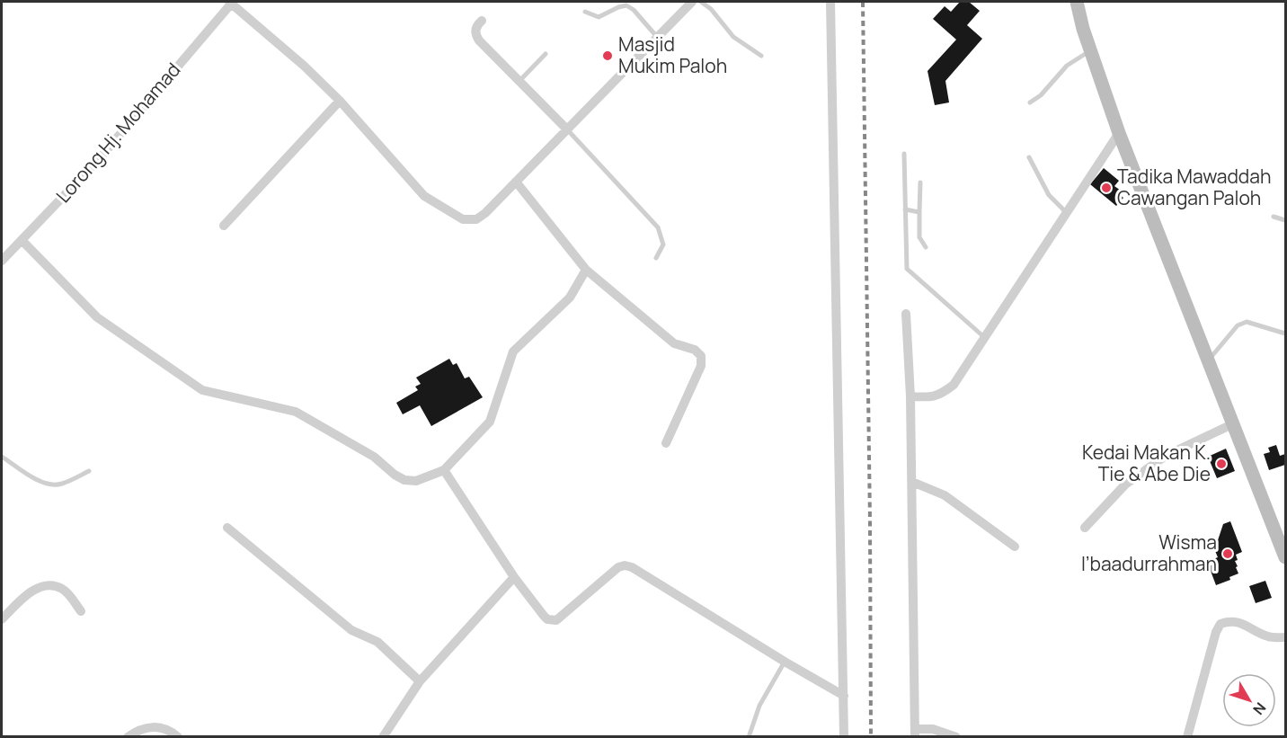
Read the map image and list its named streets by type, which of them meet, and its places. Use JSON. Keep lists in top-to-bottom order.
{
  "streets": {
    "street": ["Lorong Hj. Mohamad"]
  },
  "places": [
    "Masjid Mukim Paloh",
    "Tadika Mawaddah Cawangan Paloh",
    "Kedai Makan K. Tie & Abe Die",
    "Wisma I’baadurrahman"
  ],
  "north": "bottom right"
}
